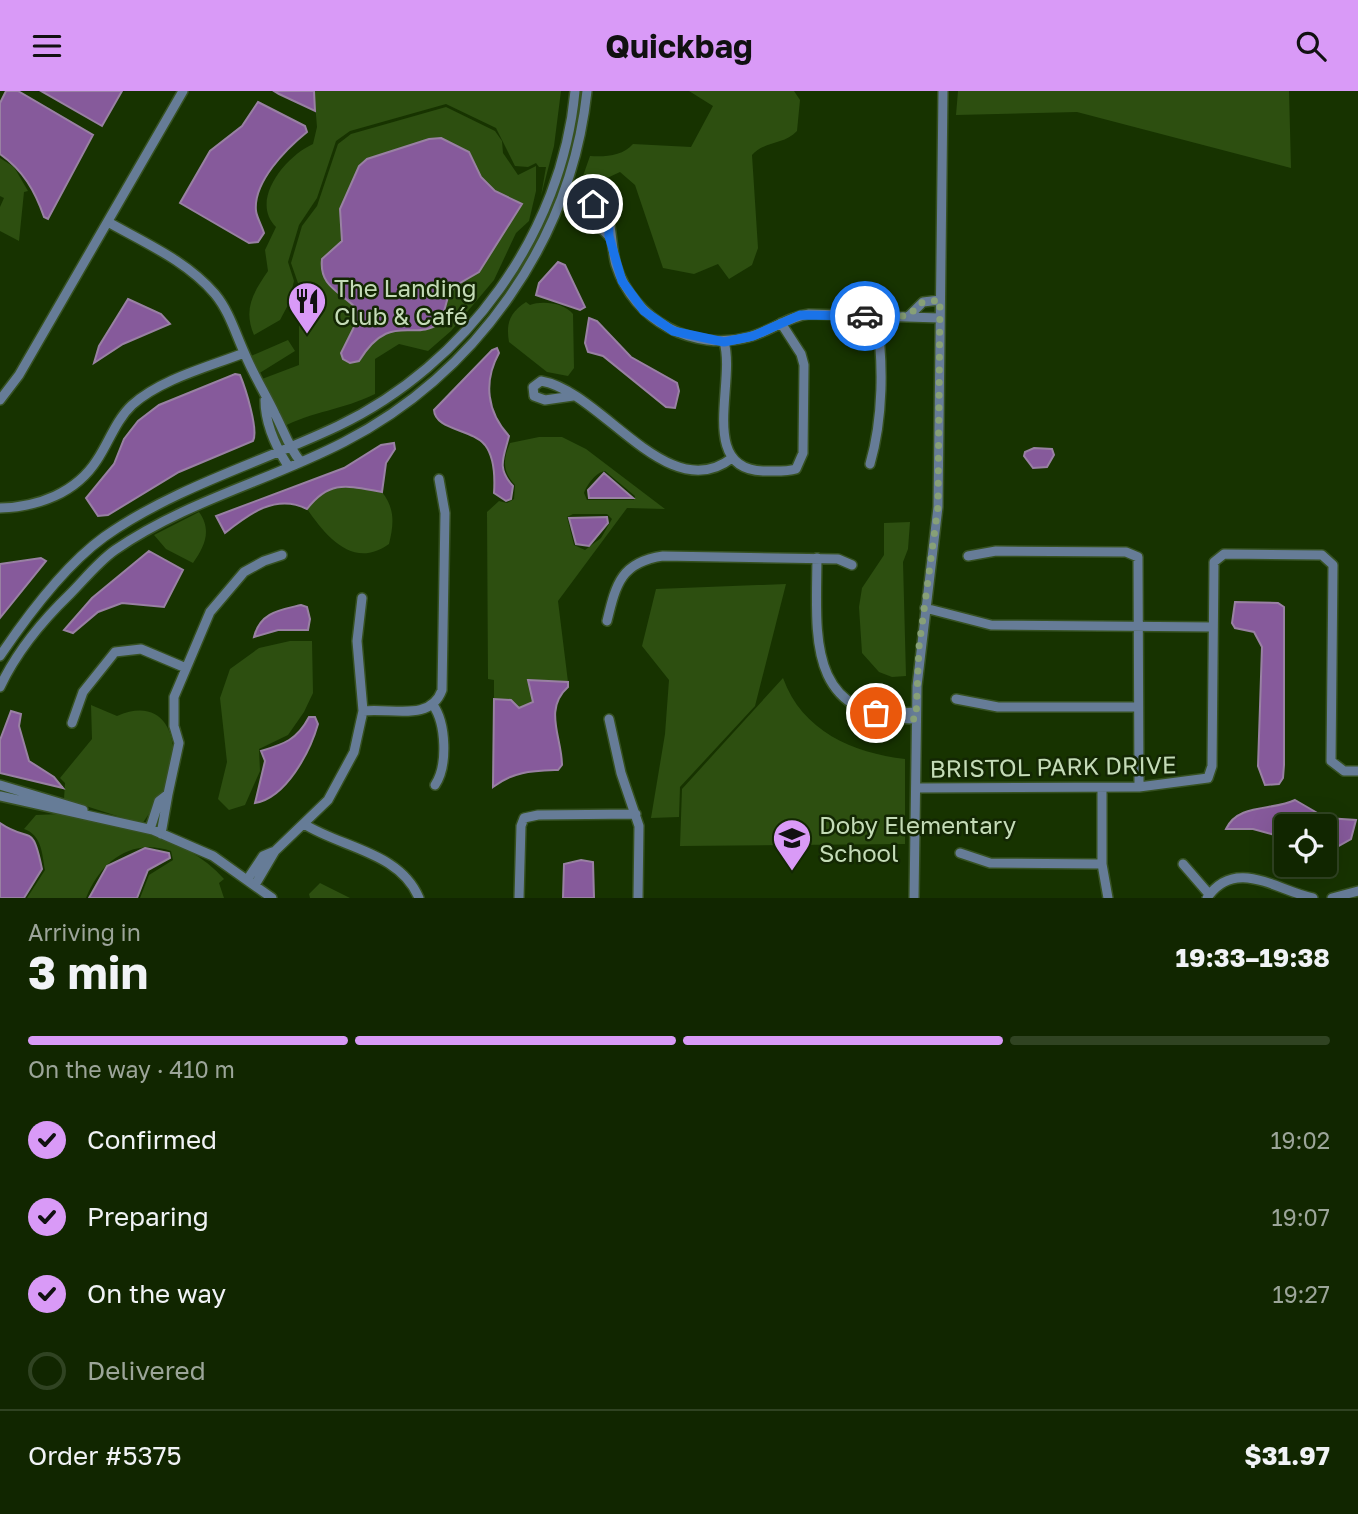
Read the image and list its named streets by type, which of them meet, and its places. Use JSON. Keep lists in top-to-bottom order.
{
  "streets": {
    "street": ["BRISTOL PARK DRIVE"]
  },
  "places": {
    "restaurant": ["The Landing Club & Café"],
    "school or university": ["Doby Elementary School"]
  },
  "page": {
    "header": "Quickbag",
    "heading": ["3 min", "Arriving in", "19:33–19:38"],
    "panel": ["Order #5375", "$31.97"],
    "bar": "On the way · 410 m",
    "list": [
      ["Confirmed", "19:02"],
      ["Preparing", "19:07"],
      ["On the way", "19:27"],
      "Delivered"
    ]
  }
}
